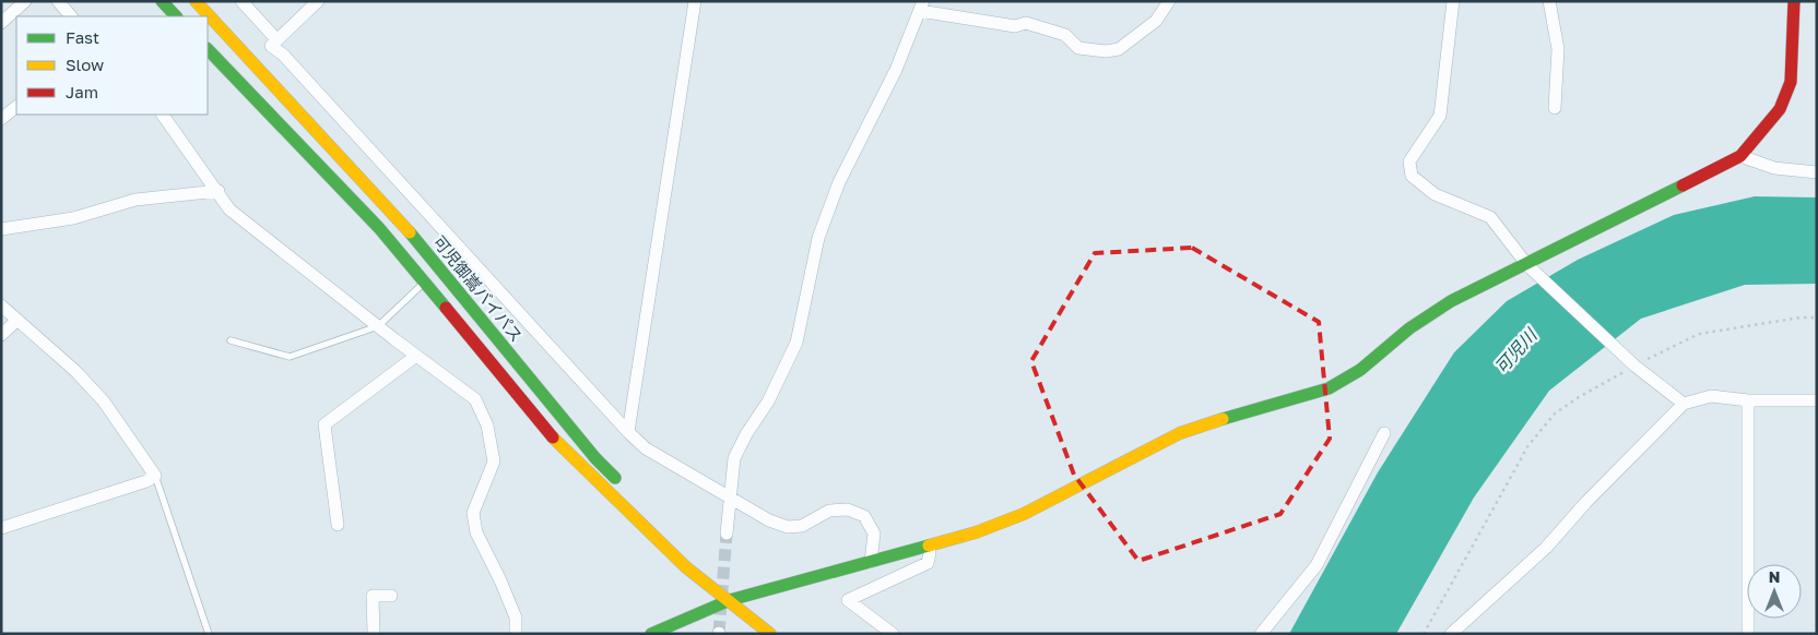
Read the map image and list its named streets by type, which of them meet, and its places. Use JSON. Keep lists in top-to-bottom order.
{
  "streets": {
    "main road": ["可児御嵩バイパス"]
  },
  "water": ["可児川"],
  "legend": ["Fast", "Slow", "Jam"],
  "north": "top"
}
